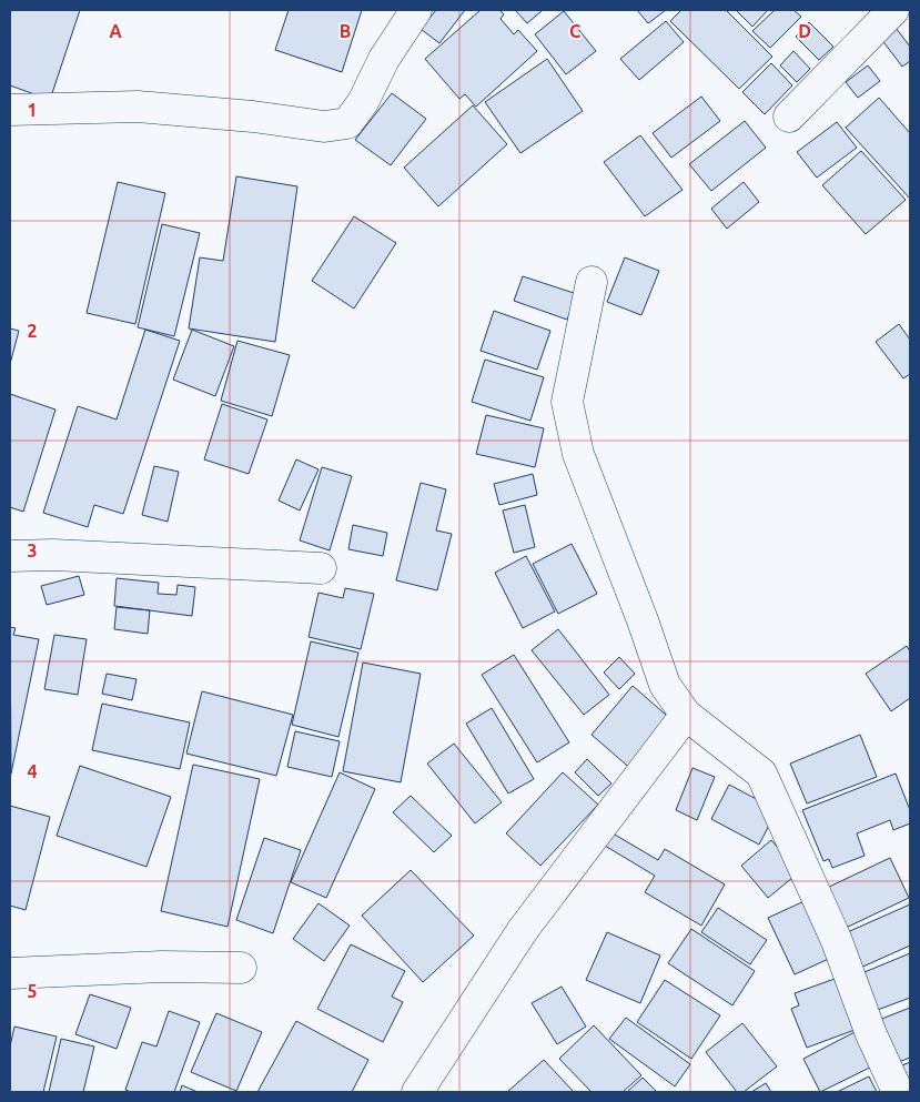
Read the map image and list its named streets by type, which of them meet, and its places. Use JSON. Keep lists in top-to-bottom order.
{
  "grid": {
    "columns": [
      "A",
      "B",
      "C",
      "D"
    ],
    "rows": [
      "1",
      "2",
      "3",
      "4",
      "5"
    ]
  }
}
